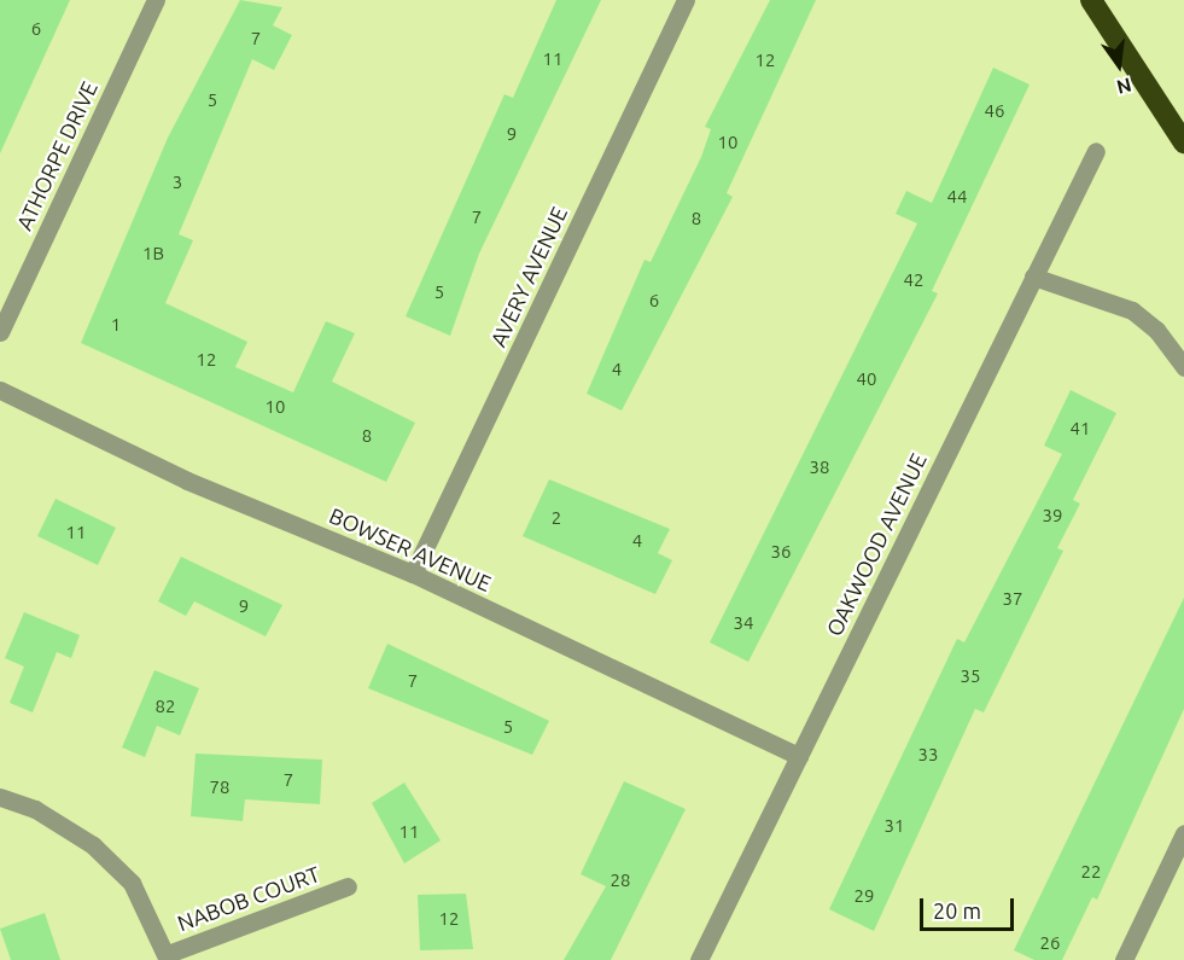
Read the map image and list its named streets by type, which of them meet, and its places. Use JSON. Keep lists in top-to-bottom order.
{
  "streets": {
    "street": [
      "ATHORPE DRIVE",
      "AVERY AVENUE",
      "OAKWOOD AVENUE",
      "BOWSER AVENUE",
      "NABOB COURT"
    ]
  },
  "crossings": [
    ["AVERY AVENUE", "BOWSER AVENUE"],
    ["OAKWOOD AVENUE", "BOWSER AVENUE"]
  ],
  "house_numbers": [
    "6",
    "7",
    "11",
    "12",
    "5",
    "46",
    "9",
    "10",
    "3",
    "44",
    "7",
    "8",
    "1B",
    "42",
    "5",
    "6",
    "1",
    "12",
    "4",
    "40",
    "10",
    "41",
    "8",
    "38",
    "39",
    "2",
    "11",
    "4",
    "36",
    "37",
    "9",
    "34",
    "35",
    "7",
    "82",
    "5",
    "33",
    "7",
    "78",
    "31",
    "11",
    "22",
    "28",
    "29",
    "12",
    "26"
  ],
  "scale_bar": "20 m",
  "north": "bottom"
}
